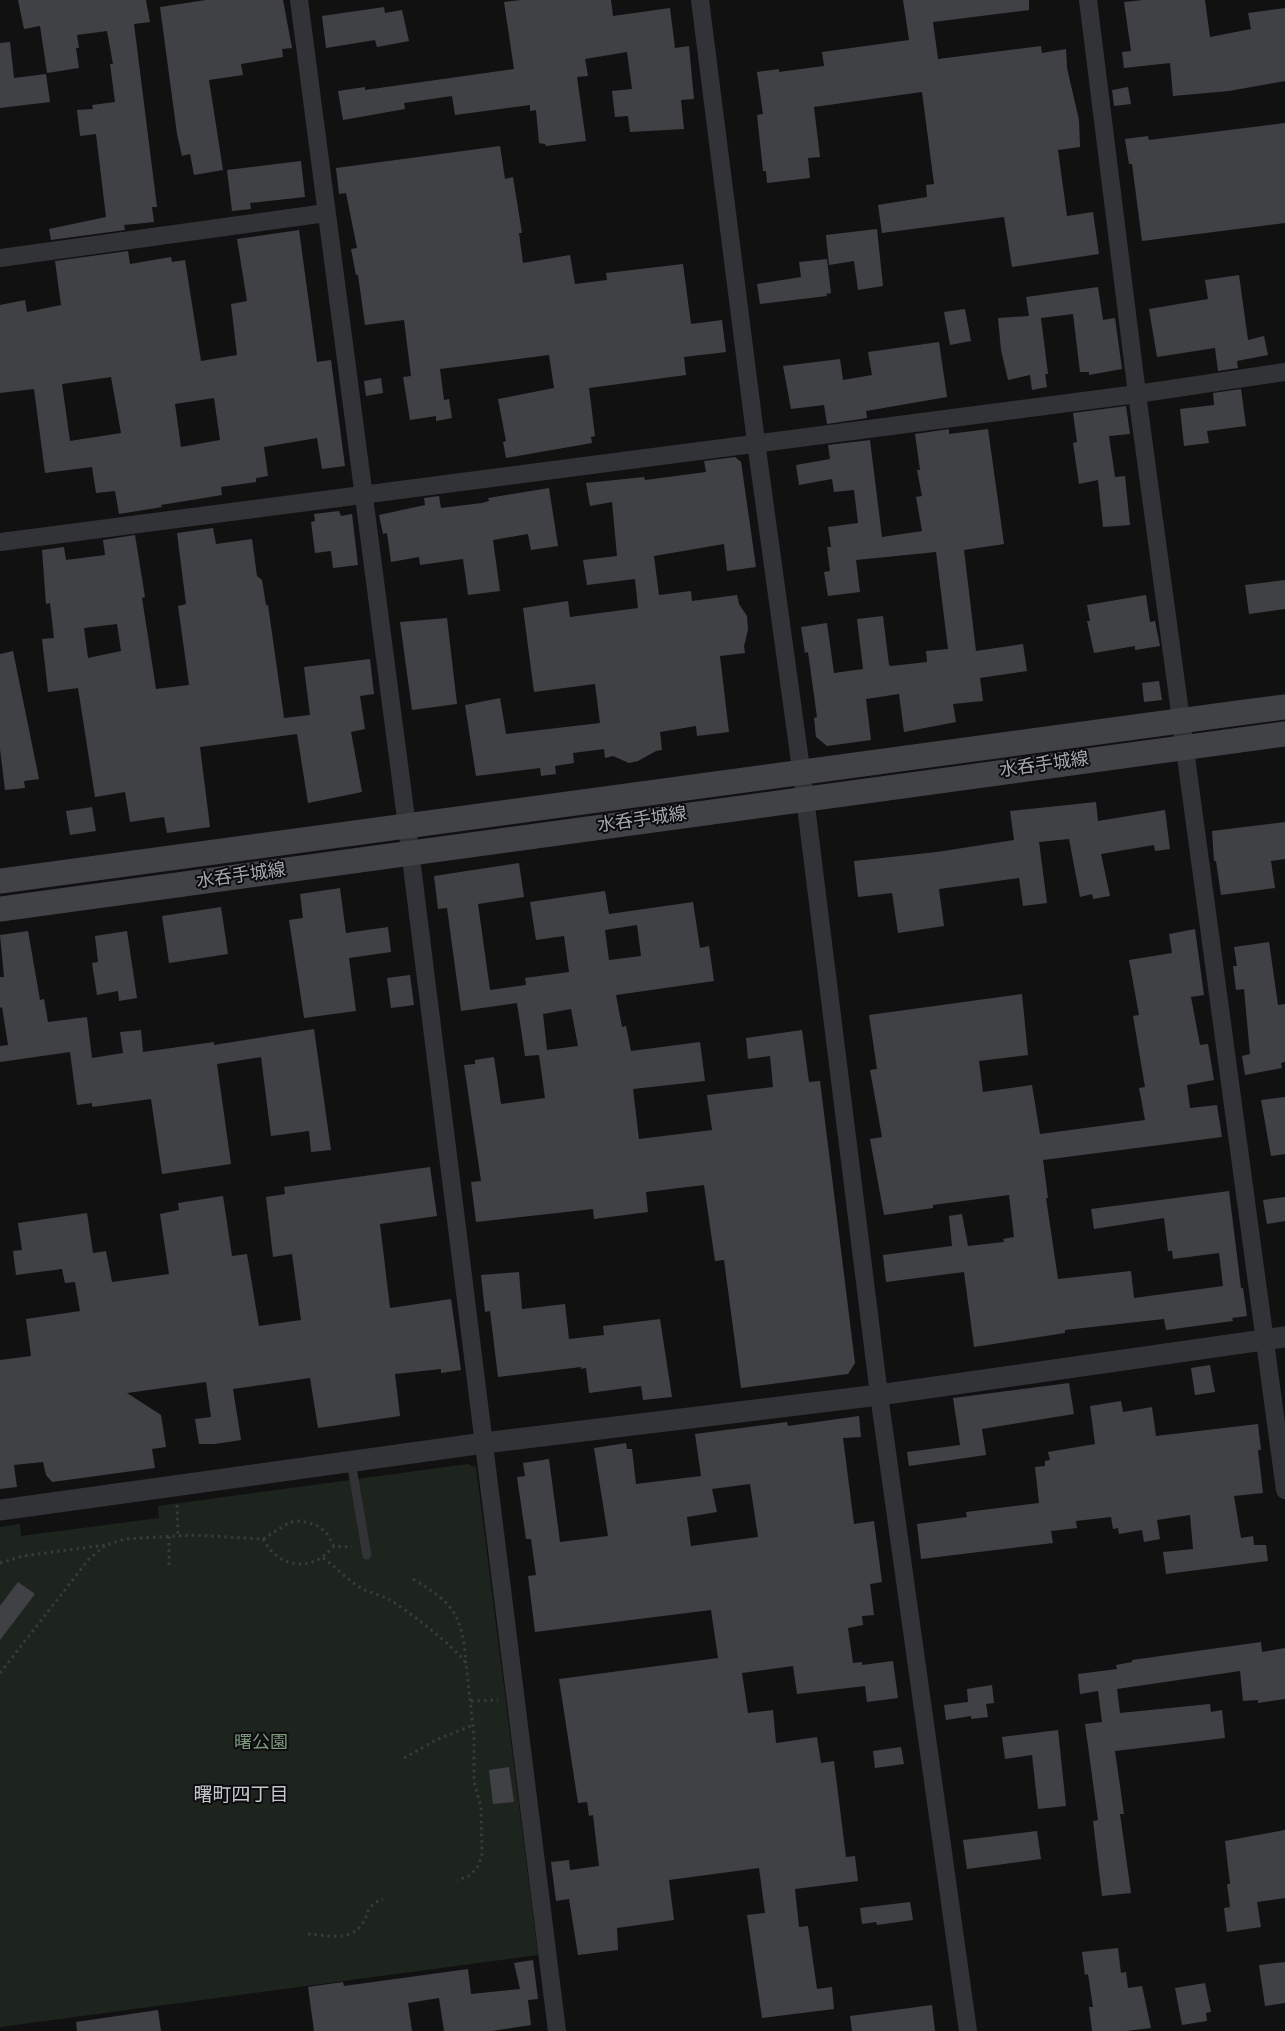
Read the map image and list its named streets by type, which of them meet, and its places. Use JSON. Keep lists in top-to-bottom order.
{
  "streets": {
    "main road": ["水呑手城線"]
  },
  "districts": ["曙町四丁目"],
  "parks": ["曙公園"]
}
